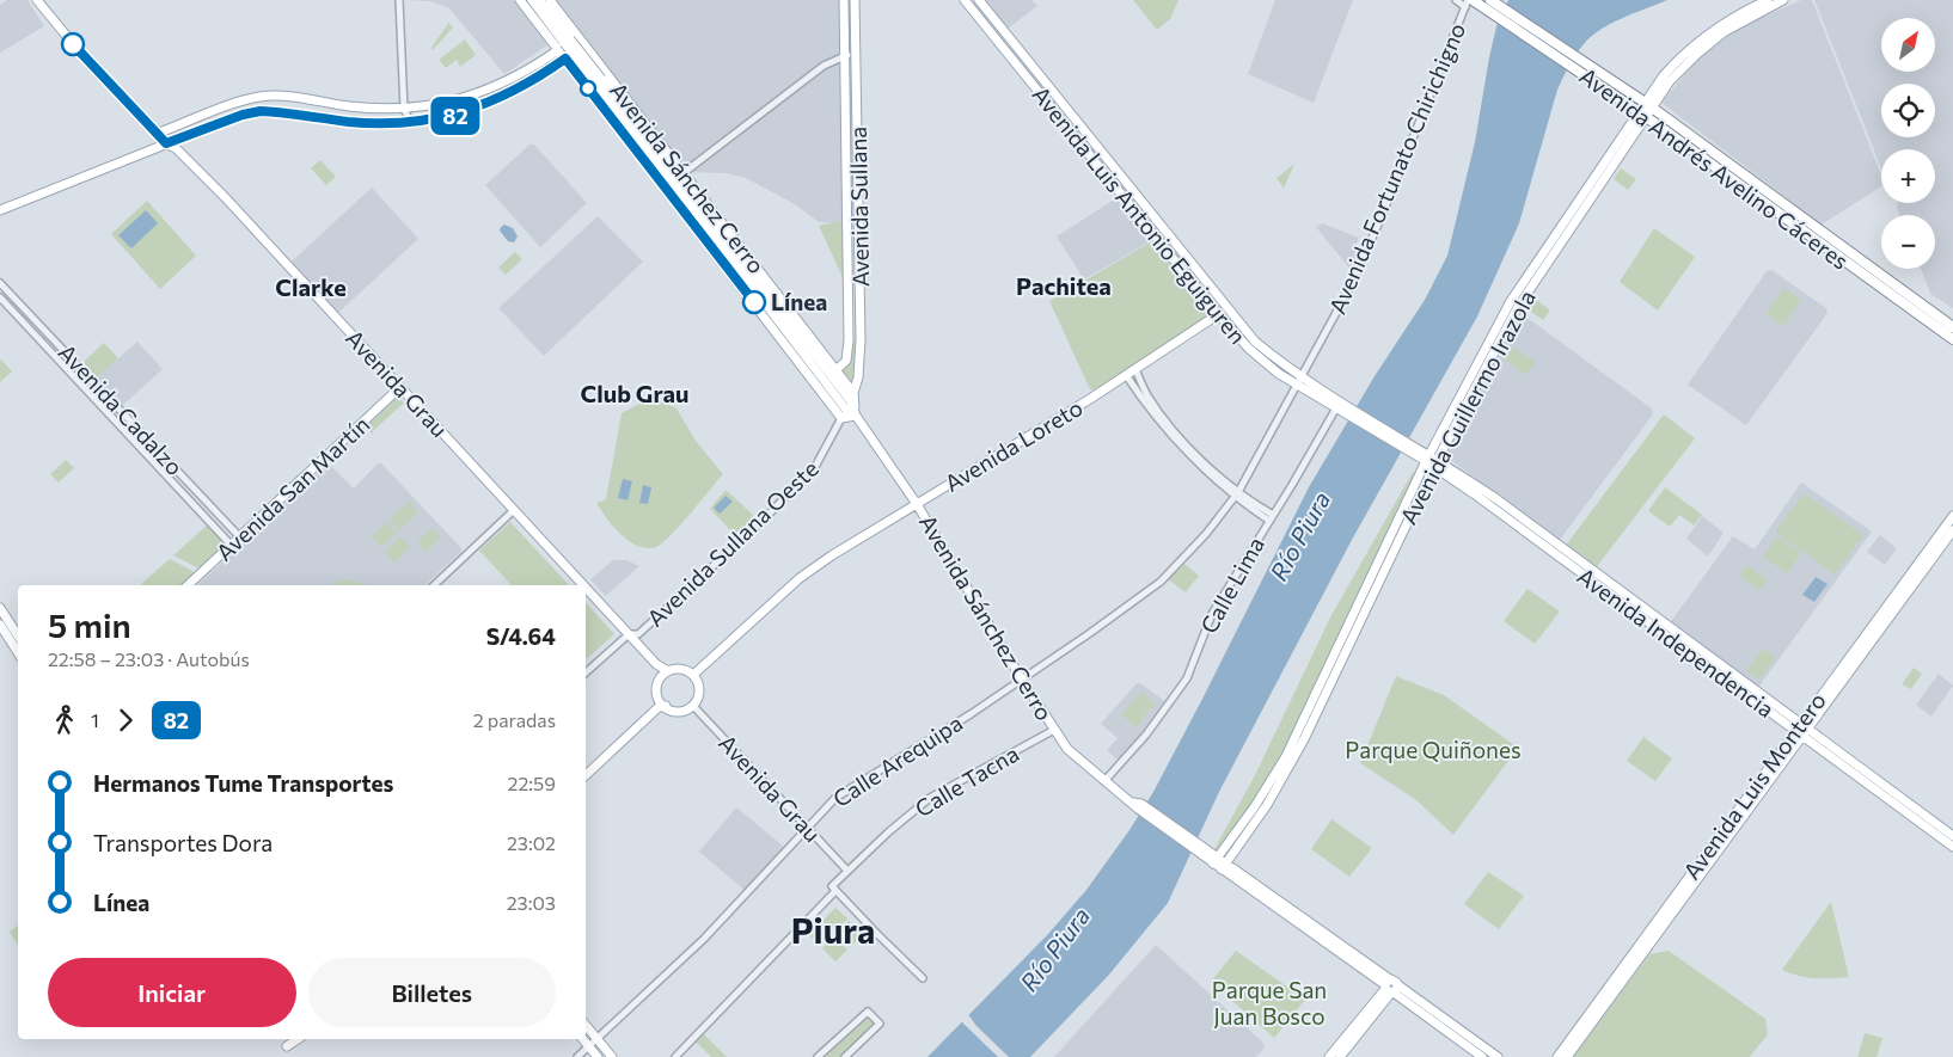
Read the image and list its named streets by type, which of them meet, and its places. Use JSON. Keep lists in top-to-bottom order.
{
  "streets": {
    "highway": ["Avenida Andrés Avelino Cáceres"],
    "main road": [
      "Avenida Sánchez Cerro",
      "Avenida Sullana",
      "Avenida Luis Antonio Eguiguren",
      "Avenida Grau",
      "Avenida Guillermo Irazola",
      "Avenida Loreto",
      "Avenida San Martín",
      "Avenida Independencia",
      "Avenida Luis Montero"
    ],
    "street": [
      "Avenida Fortunato Chirichigno",
      "Avenida Cadalzo",
      "Avenida Sullana Oeste",
      "Calle Lima",
      "Calle Arequipa",
      "Calle Tacna"
    ]
  },
  "crossings": [
    ["Avenida Fortunato Chirichigno", "Avenida Luis Antonio Eguiguren"],
    ["Avenida Fortunato Chirichigno", "Calle Arequipa"],
    ["Avenida Andrés Avelino Cáceres", "Avenida Guillermo Irazola"],
    ["Avenida Sánchez Cerro", "Avenida Sullana"],
    ["Avenida Sánchez Cerro", "Avenida Guillermo Irazola"],
    ["Avenida Sánchez Cerro", "Avenida Loreto"],
    ["Avenida Sánchez Cerro", "Avenida Sullana Oeste"],
    ["Avenida Sánchez Cerro", "Calle Lima"],
    ["Avenida Sánchez Cerro", "Calle Arequipa"],
    ["Avenida Sánchez Cerro", "Calle Tacna"],
    ["Avenida Sullana", "Avenida Sullana Oeste"],
    ["Avenida Luis Antonio Eguiguren", "Avenida Guillermo Irazola"],
    ["Avenida Luis Antonio Eguiguren", "Avenida Loreto"],
    ["Avenida Luis Antonio Eguiguren", "Calle Lima"],
    ["Avenida Luis Antonio Eguiguren", "Avenida Independencia"],
    ["Avenida Grau", "Avenida Loreto"],
    ["Avenida Grau", "Avenida San Martín"],
    ["Avenida Grau", "Avenida Sullana Oeste"],
    ["Avenida Grau", "Calle Arequipa"],
    ["Avenida Grau", "Calle Tacna"],
    ["Avenida Guillermo Irazola", "Avenida Independencia"],
    ["Avenida Cadalzo", "Avenida San Martín"],
    ["Avenida Independencia", "Avenida Luis Montero"]
  ],
  "districts": [
    "Pachitea",
    "Clarke",
    "Club Grau",
    "Piura"
  ],
  "water": ["Río Piura"],
  "parks": ["Parque Quiñones", "Parque San Juan Bosco"],
  "places": ["Línea"],
  "lines": ["bus line 82"],
  "north": "top right",
  "page": {
    "on_map": "82",
    "map_buttons": ["+", "−"],
    "heading": ["5 min", "22:58 – 23:03 · Autobús", "S/4.64"],
    "legs": ["1", "82", "2 paradas"],
    "list": [
      {
        "name": "Hermanos Tume Transportes",
        "value": "22:59"
      },
      {
        "name": "Transportes Dora",
        "value": "23:02"
      },
      {
        "name": "Línea",
        "value": "23:03"
      }
    ],
    "buttons": ["Iniciar", "Billetes"]
  }
}
